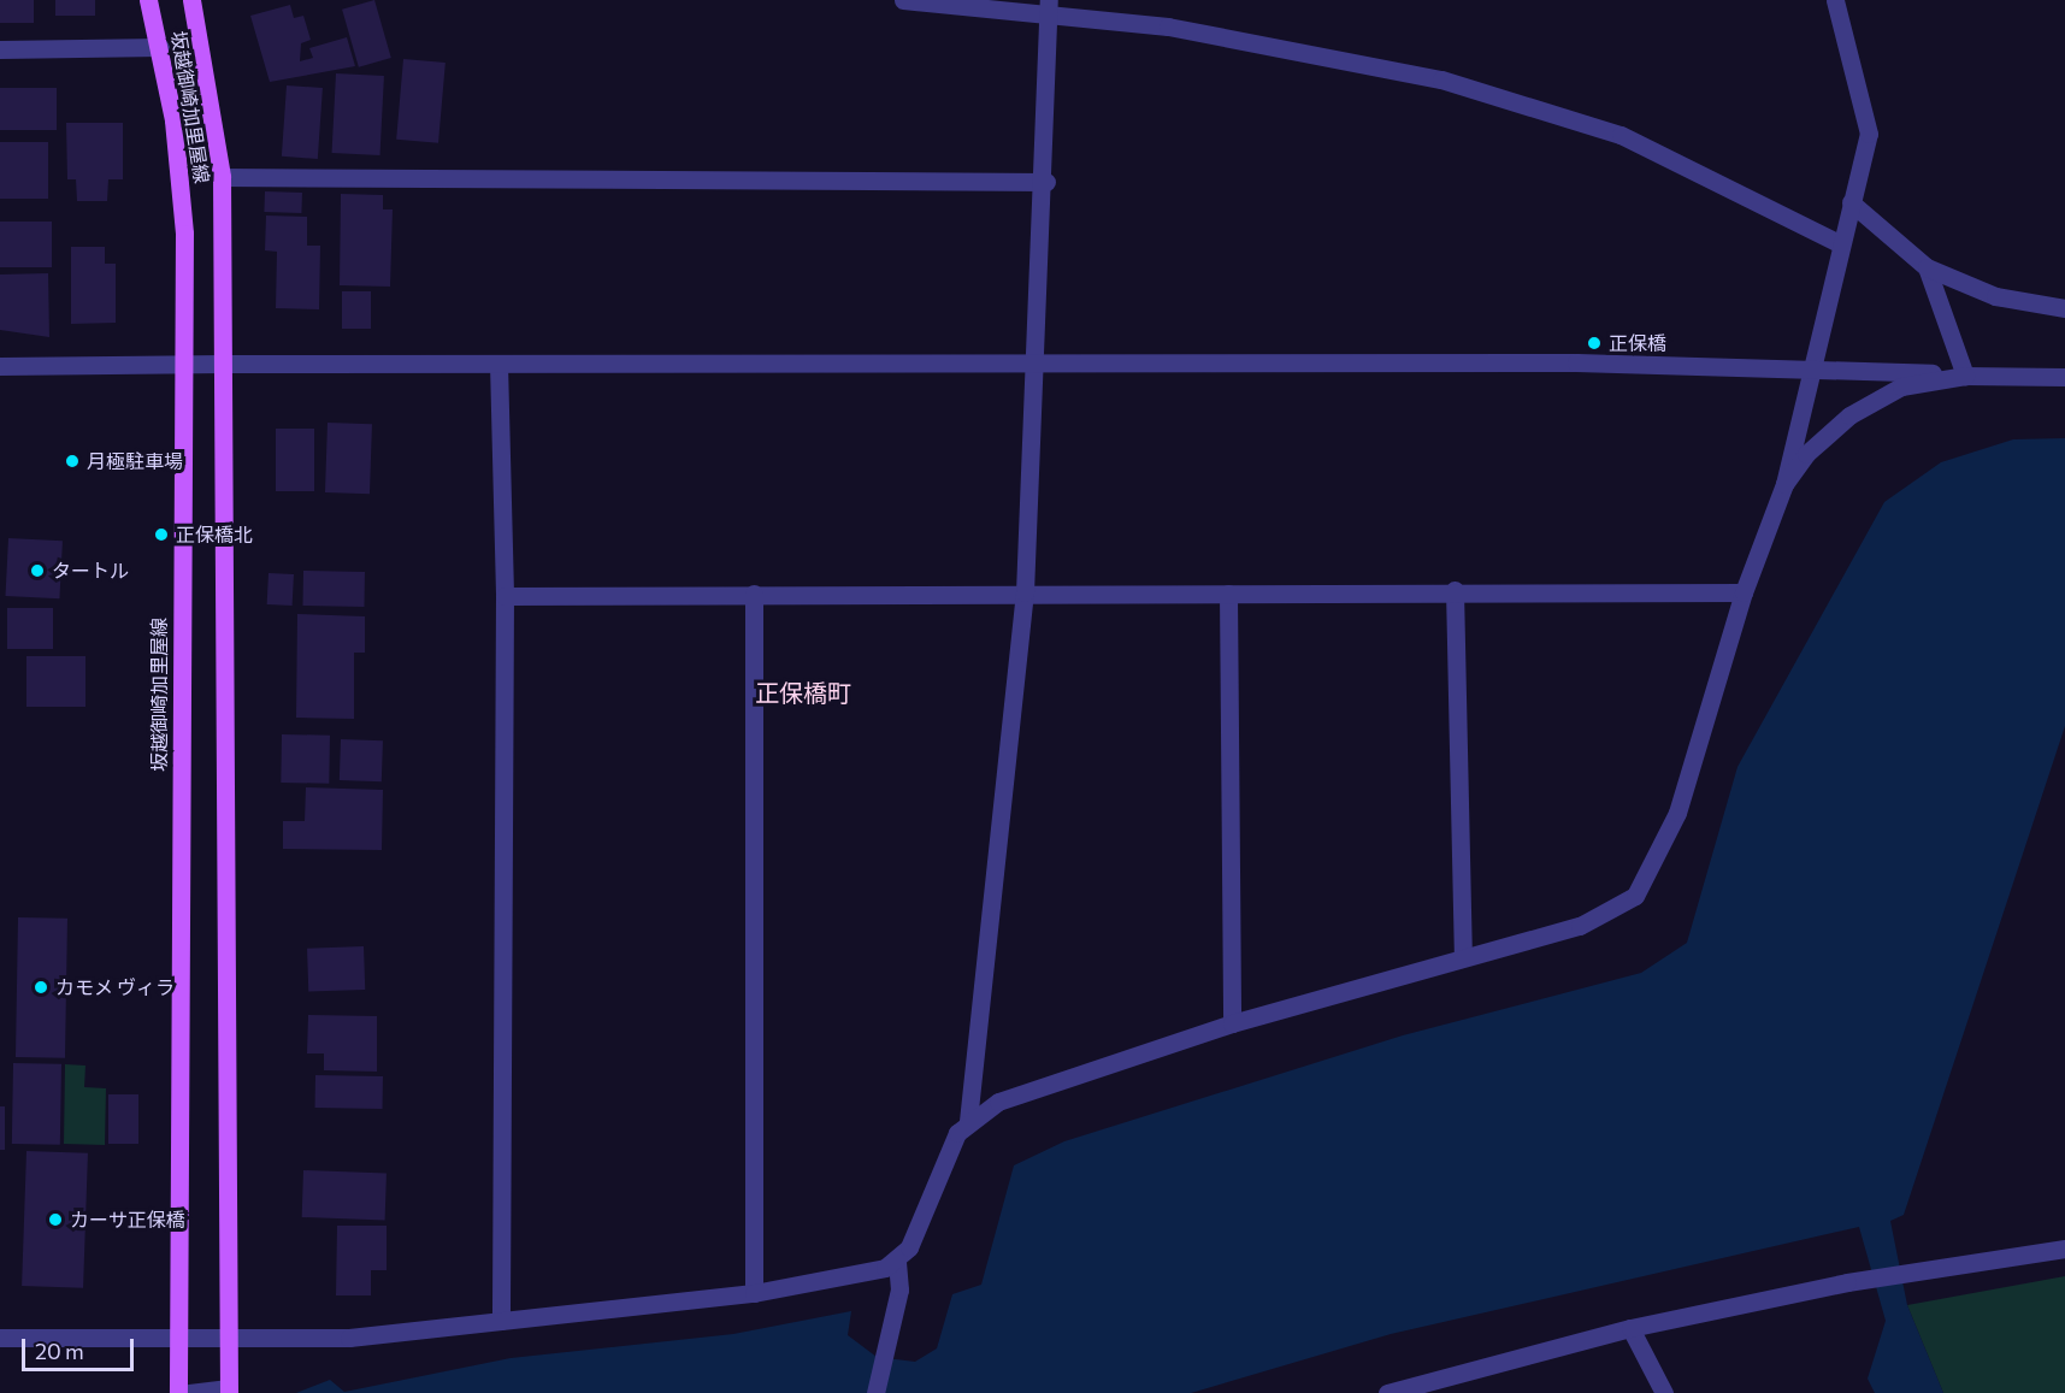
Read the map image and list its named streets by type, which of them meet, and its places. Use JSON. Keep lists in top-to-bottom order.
{
  "streets": {
    "main road": ["坂越御崎加里屋線"]
  },
  "districts": ["正保橋町"],
  "places": [
    "正保橋",
    "月極駐車場",
    "正保橋北",
    "タートル",
    "カモメ ヴィラ",
    "カーサ正保橋"
  ],
  "scale_bar": "20 m"
}
